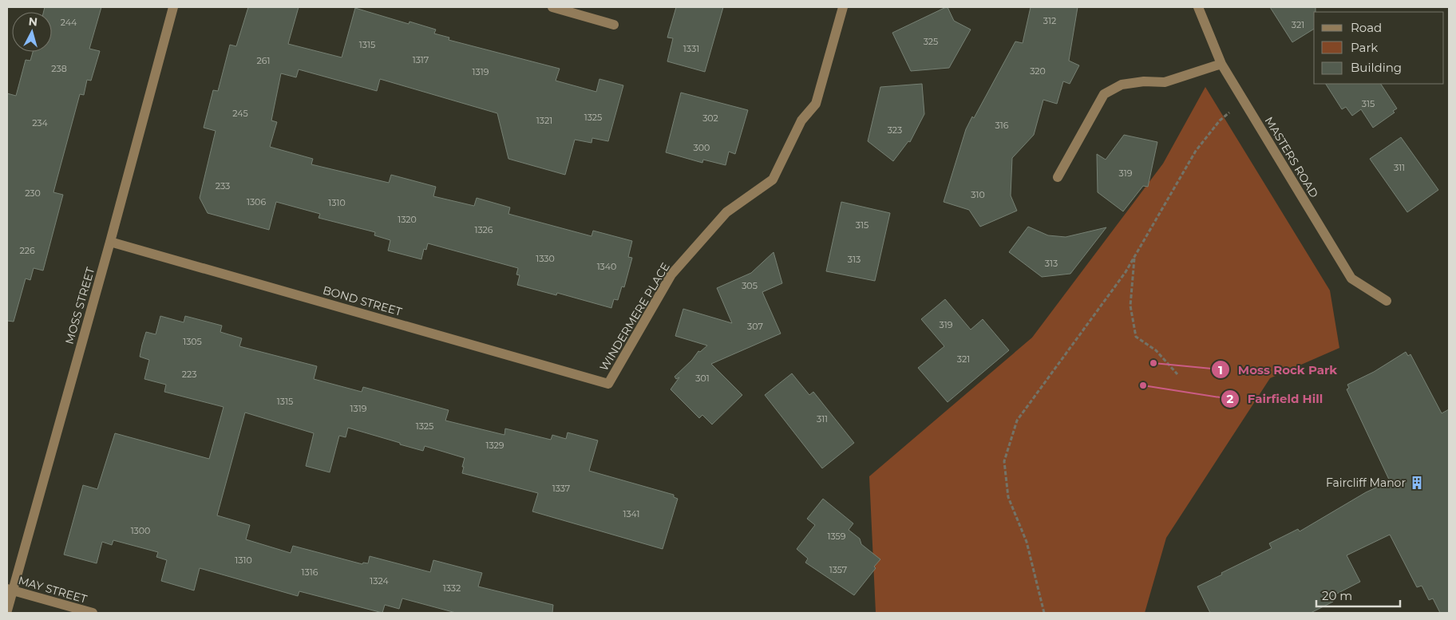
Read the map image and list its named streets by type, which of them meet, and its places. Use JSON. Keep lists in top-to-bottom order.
{
  "streets": {
    "street": [
      "MASTERS ROAD",
      "BOND STREET",
      "MOSS STREET",
      "WINDERMERE PLACE",
      "MAY STREET"
    ]
  },
  "crossings": [
    ["BOND STREET", "MOSS STREET"],
    ["BOND STREET", "WINDERMERE PLACE"],
    ["MOSS STREET", "MAY STREET"]
  ],
  "places": {
    "other": ["Moss Rock Park", "Fairfield Hill"],
    "building": ["Faircliff Manor"]
  },
  "house_numbers": [
    "312",
    "244",
    "321",
    "325",
    "1315",
    "1331",
    "1317",
    "261",
    "238",
    "320",
    "1319",
    "315",
    "245",
    "1325",
    "302",
    "1321",
    "234",
    "316",
    "323",
    "300",
    "311",
    "319",
    "233",
    "230",
    "310",
    "1306",
    "1310",
    "1320",
    "315",
    "1326",
    "226",
    "1330",
    "313",
    "313",
    "1340",
    "305",
    "319",
    "307",
    "1305",
    "321",
    "223",
    "301",
    "1315",
    "1319",
    "311",
    "1325",
    "1329",
    "1337",
    "1341",
    "1300",
    "1359",
    "1310",
    "1357",
    "1316",
    "1324",
    "1332"
  ],
  "legend": ["Road", "Park", "Building"],
  "scale_bar": "20 m",
  "north": "top"
}
